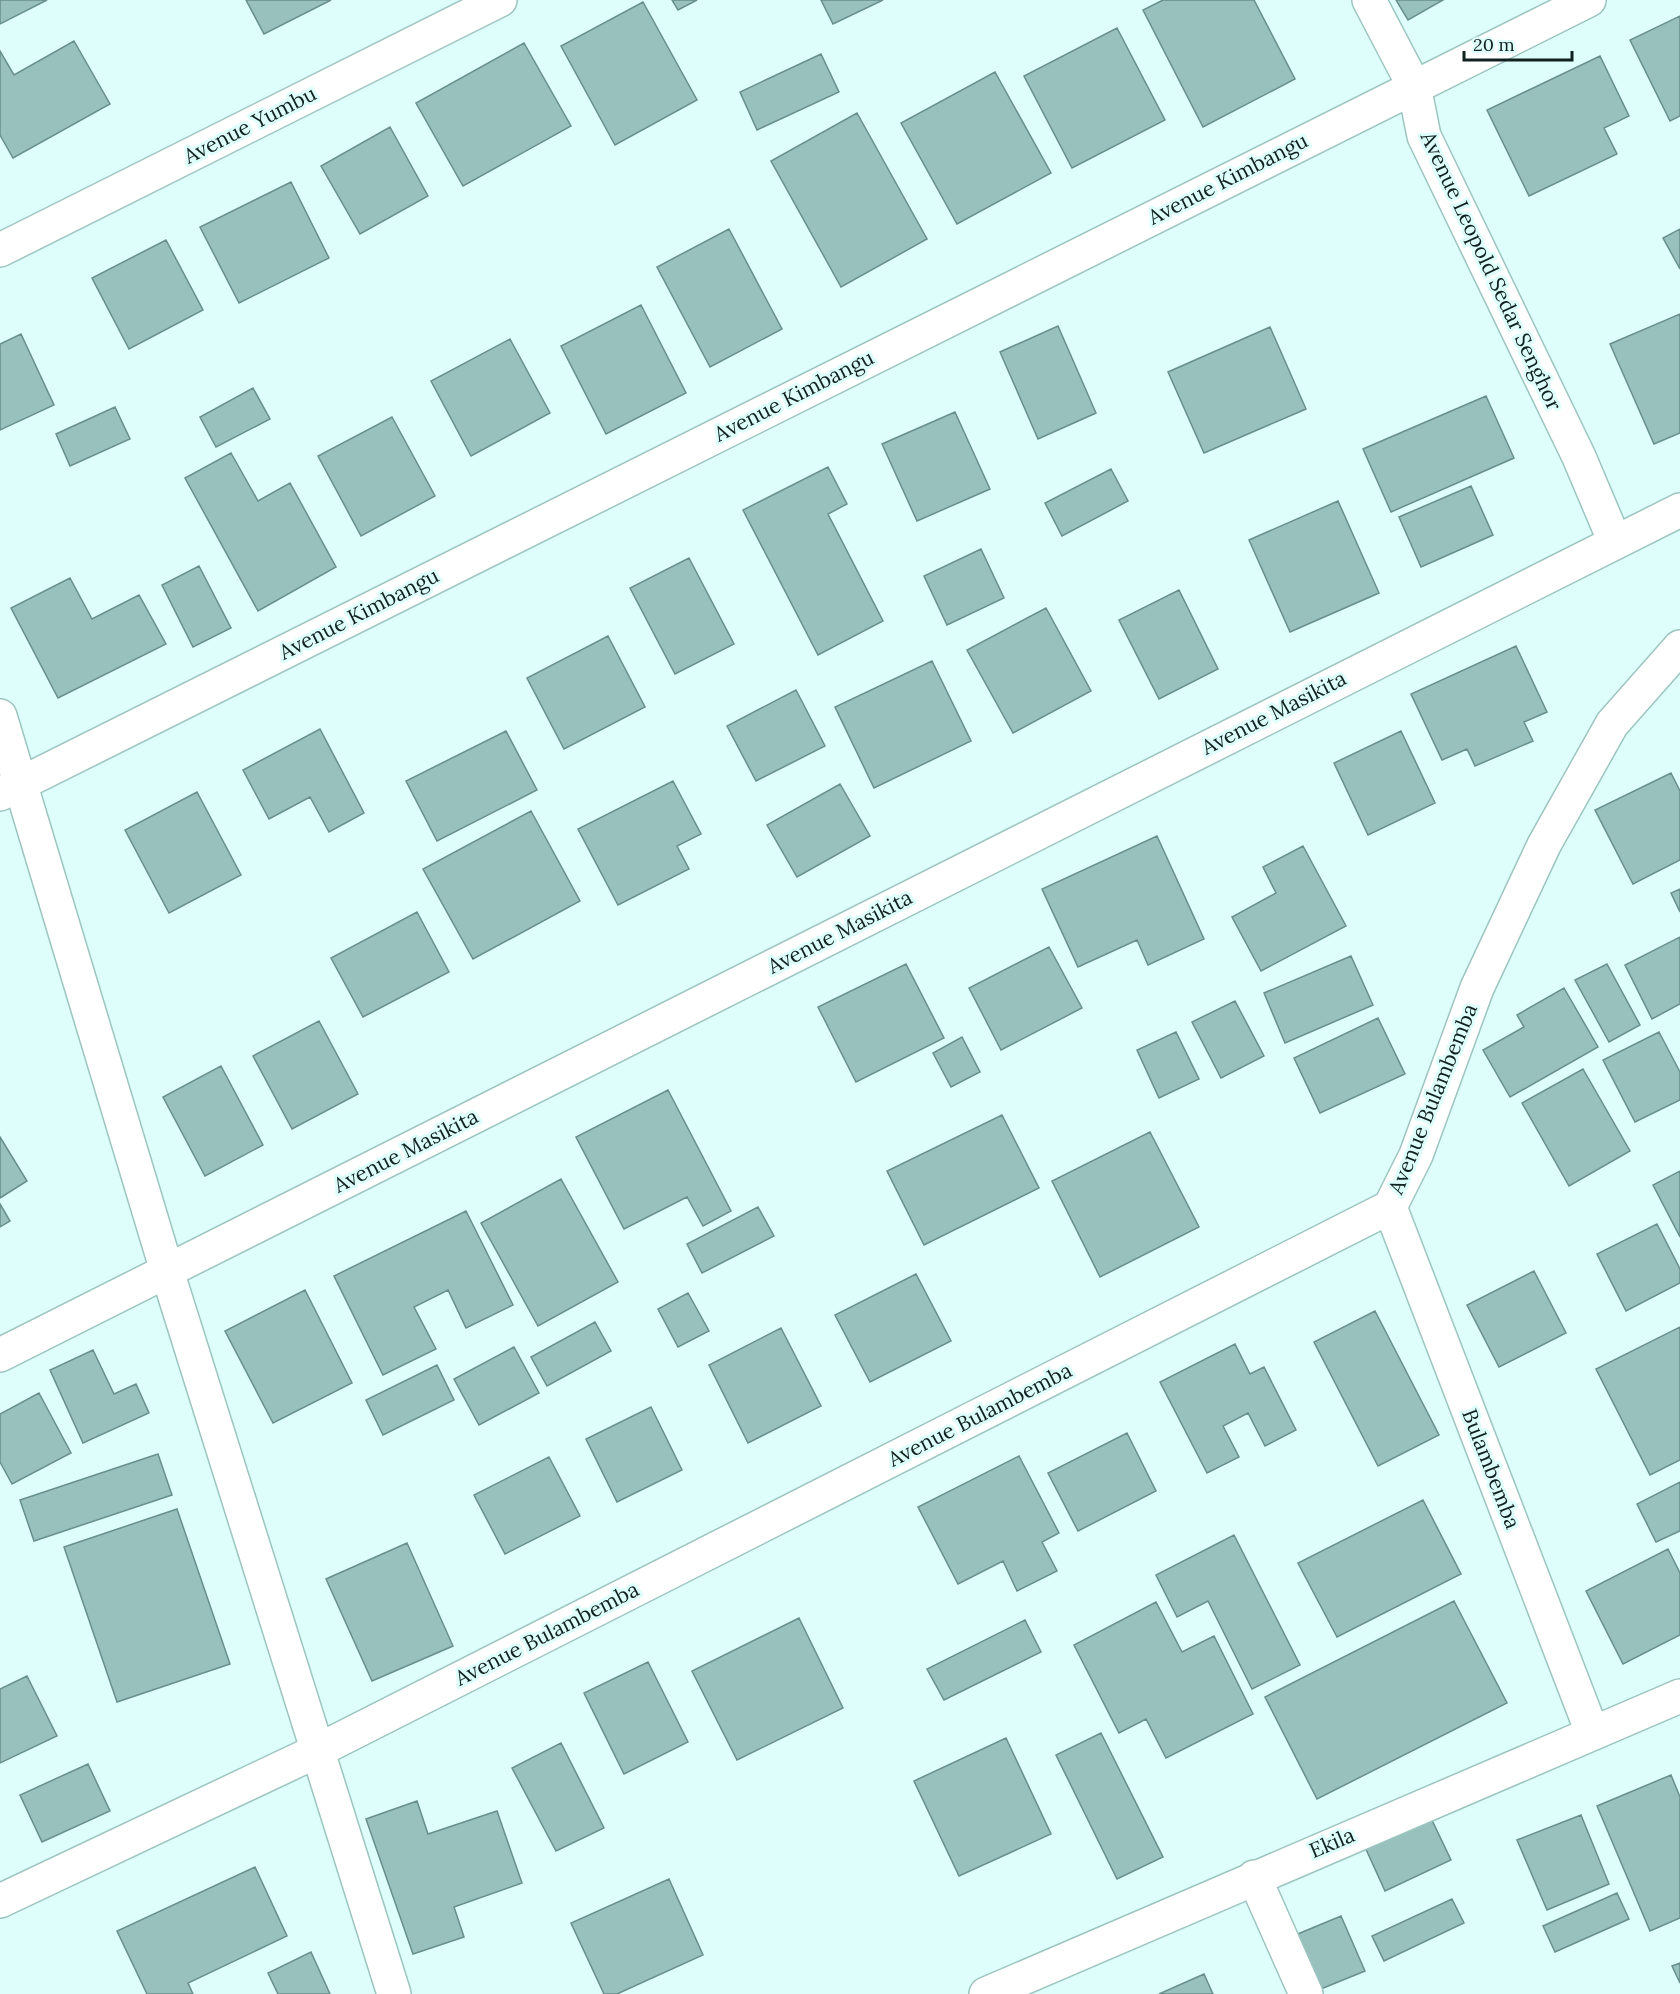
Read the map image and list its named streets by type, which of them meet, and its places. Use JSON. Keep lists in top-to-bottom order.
{
  "streets": {
    "street": [
      "Avenue Yumbu",
      "Avenue Kimbangu",
      "Avenue Leopold Sedar Senghor",
      "Avenue Masikita",
      "Avenue Bulambemba",
      "Bulambemba",
      "Ekila"
    ]
  },
  "crossings": [
    ["Avenue Kimbangu", "Avenue Leopold Sedar Senghor"],
    ["Avenue Leopold Sedar Senghor", "Avenue Masikita"],
    ["Avenue Bulambemba", "Bulambemba"],
    ["Bulambemba", "Ekila"]
  ],
  "scale_bar": "20 m"
}
